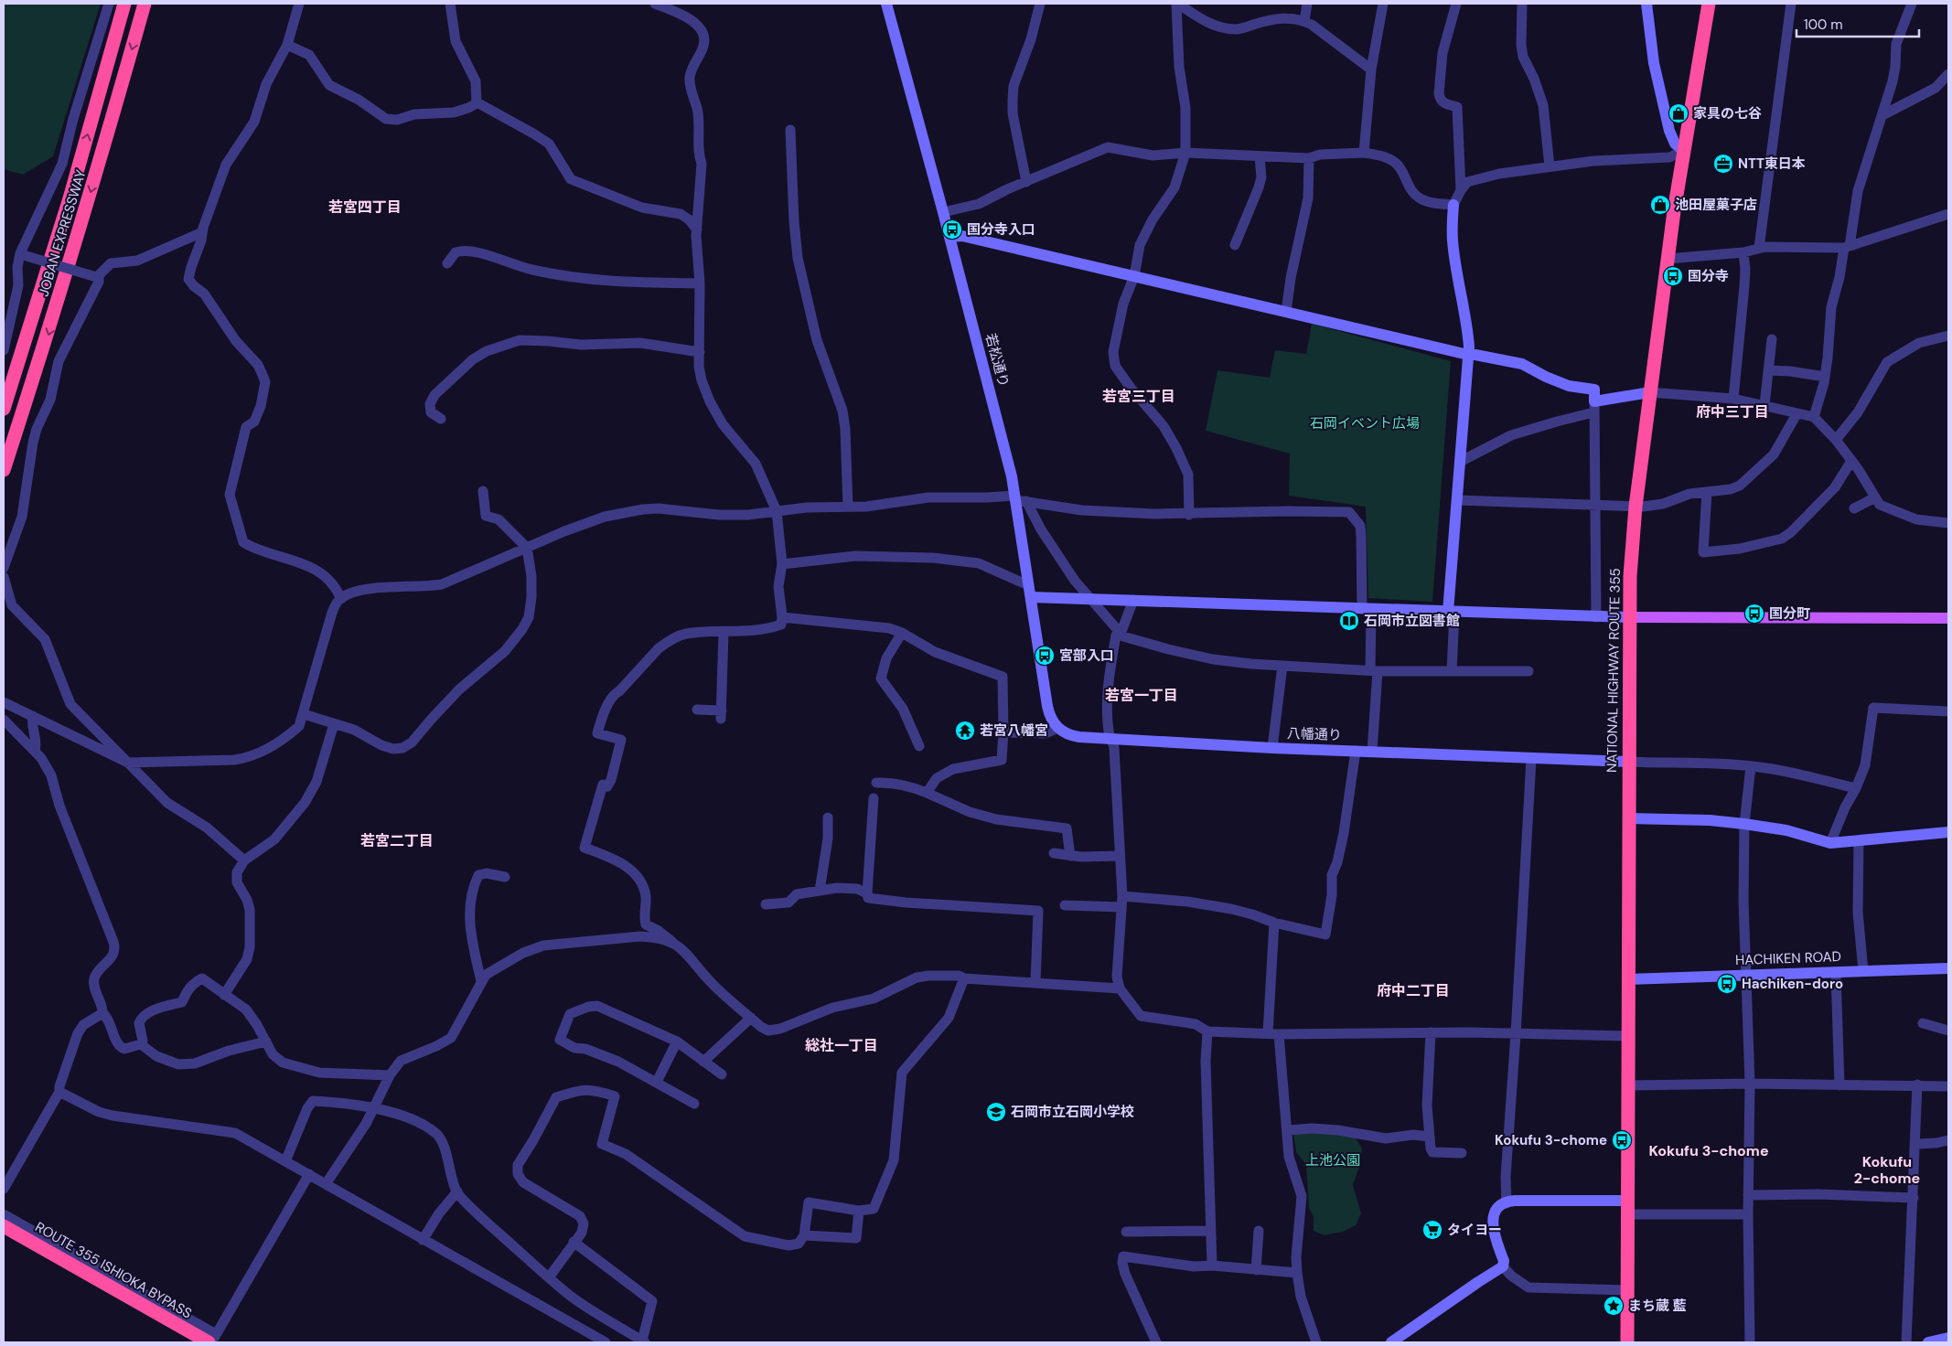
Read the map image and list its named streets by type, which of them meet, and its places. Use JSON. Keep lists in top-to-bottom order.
{
  "streets": {
    "highway": ["JOBAN EXPRESSWAY", "NATIONAL HIGHWAY ROUTE 355", "ROUTE 355 ISHIOKA BYPASS"],
    "street": ["若松通り", "八幡通り", "HACHIKEN ROAD"]
  },
  "crossings": [
    ["若松通り", "八幡通り"],
    ["NATIONAL HIGHWAY ROUTE 355", "八幡通り"],
    ["NATIONAL HIGHWAY ROUTE 355", "HACHIKEN ROAD"]
  ],
  "districts": [
    "若宮四丁目",
    "若宮三丁目",
    "府中三丁目",
    "若宮一丁目",
    "若宮二丁目",
    "府中二丁目",
    "総社一丁目",
    "Kokufu 3-chome",
    "Kokufu 2-chome"
  ],
  "parks": ["石岡イベント広場", "上池公園"],
  "places": {
    "shop": ["家具の七谷", "池田屋菓子店"],
    "office": ["NTT東日本"],
    "bus stop": [
      "国分寺入口",
      "国分寺",
      "国分町",
      "宮部入口",
      "Hachiken-doro",
      "Kokufu 3-chome"
    ],
    "library": ["石岡市立図書館"],
    "temple": ["若宮八幡宮"],
    "school or university": ["石岡市立石岡小学校"],
    "supermarket": ["タイヨー"],
    "place": ["まち蔵 藍"]
  },
  "scale_bar": "100 m"
}
